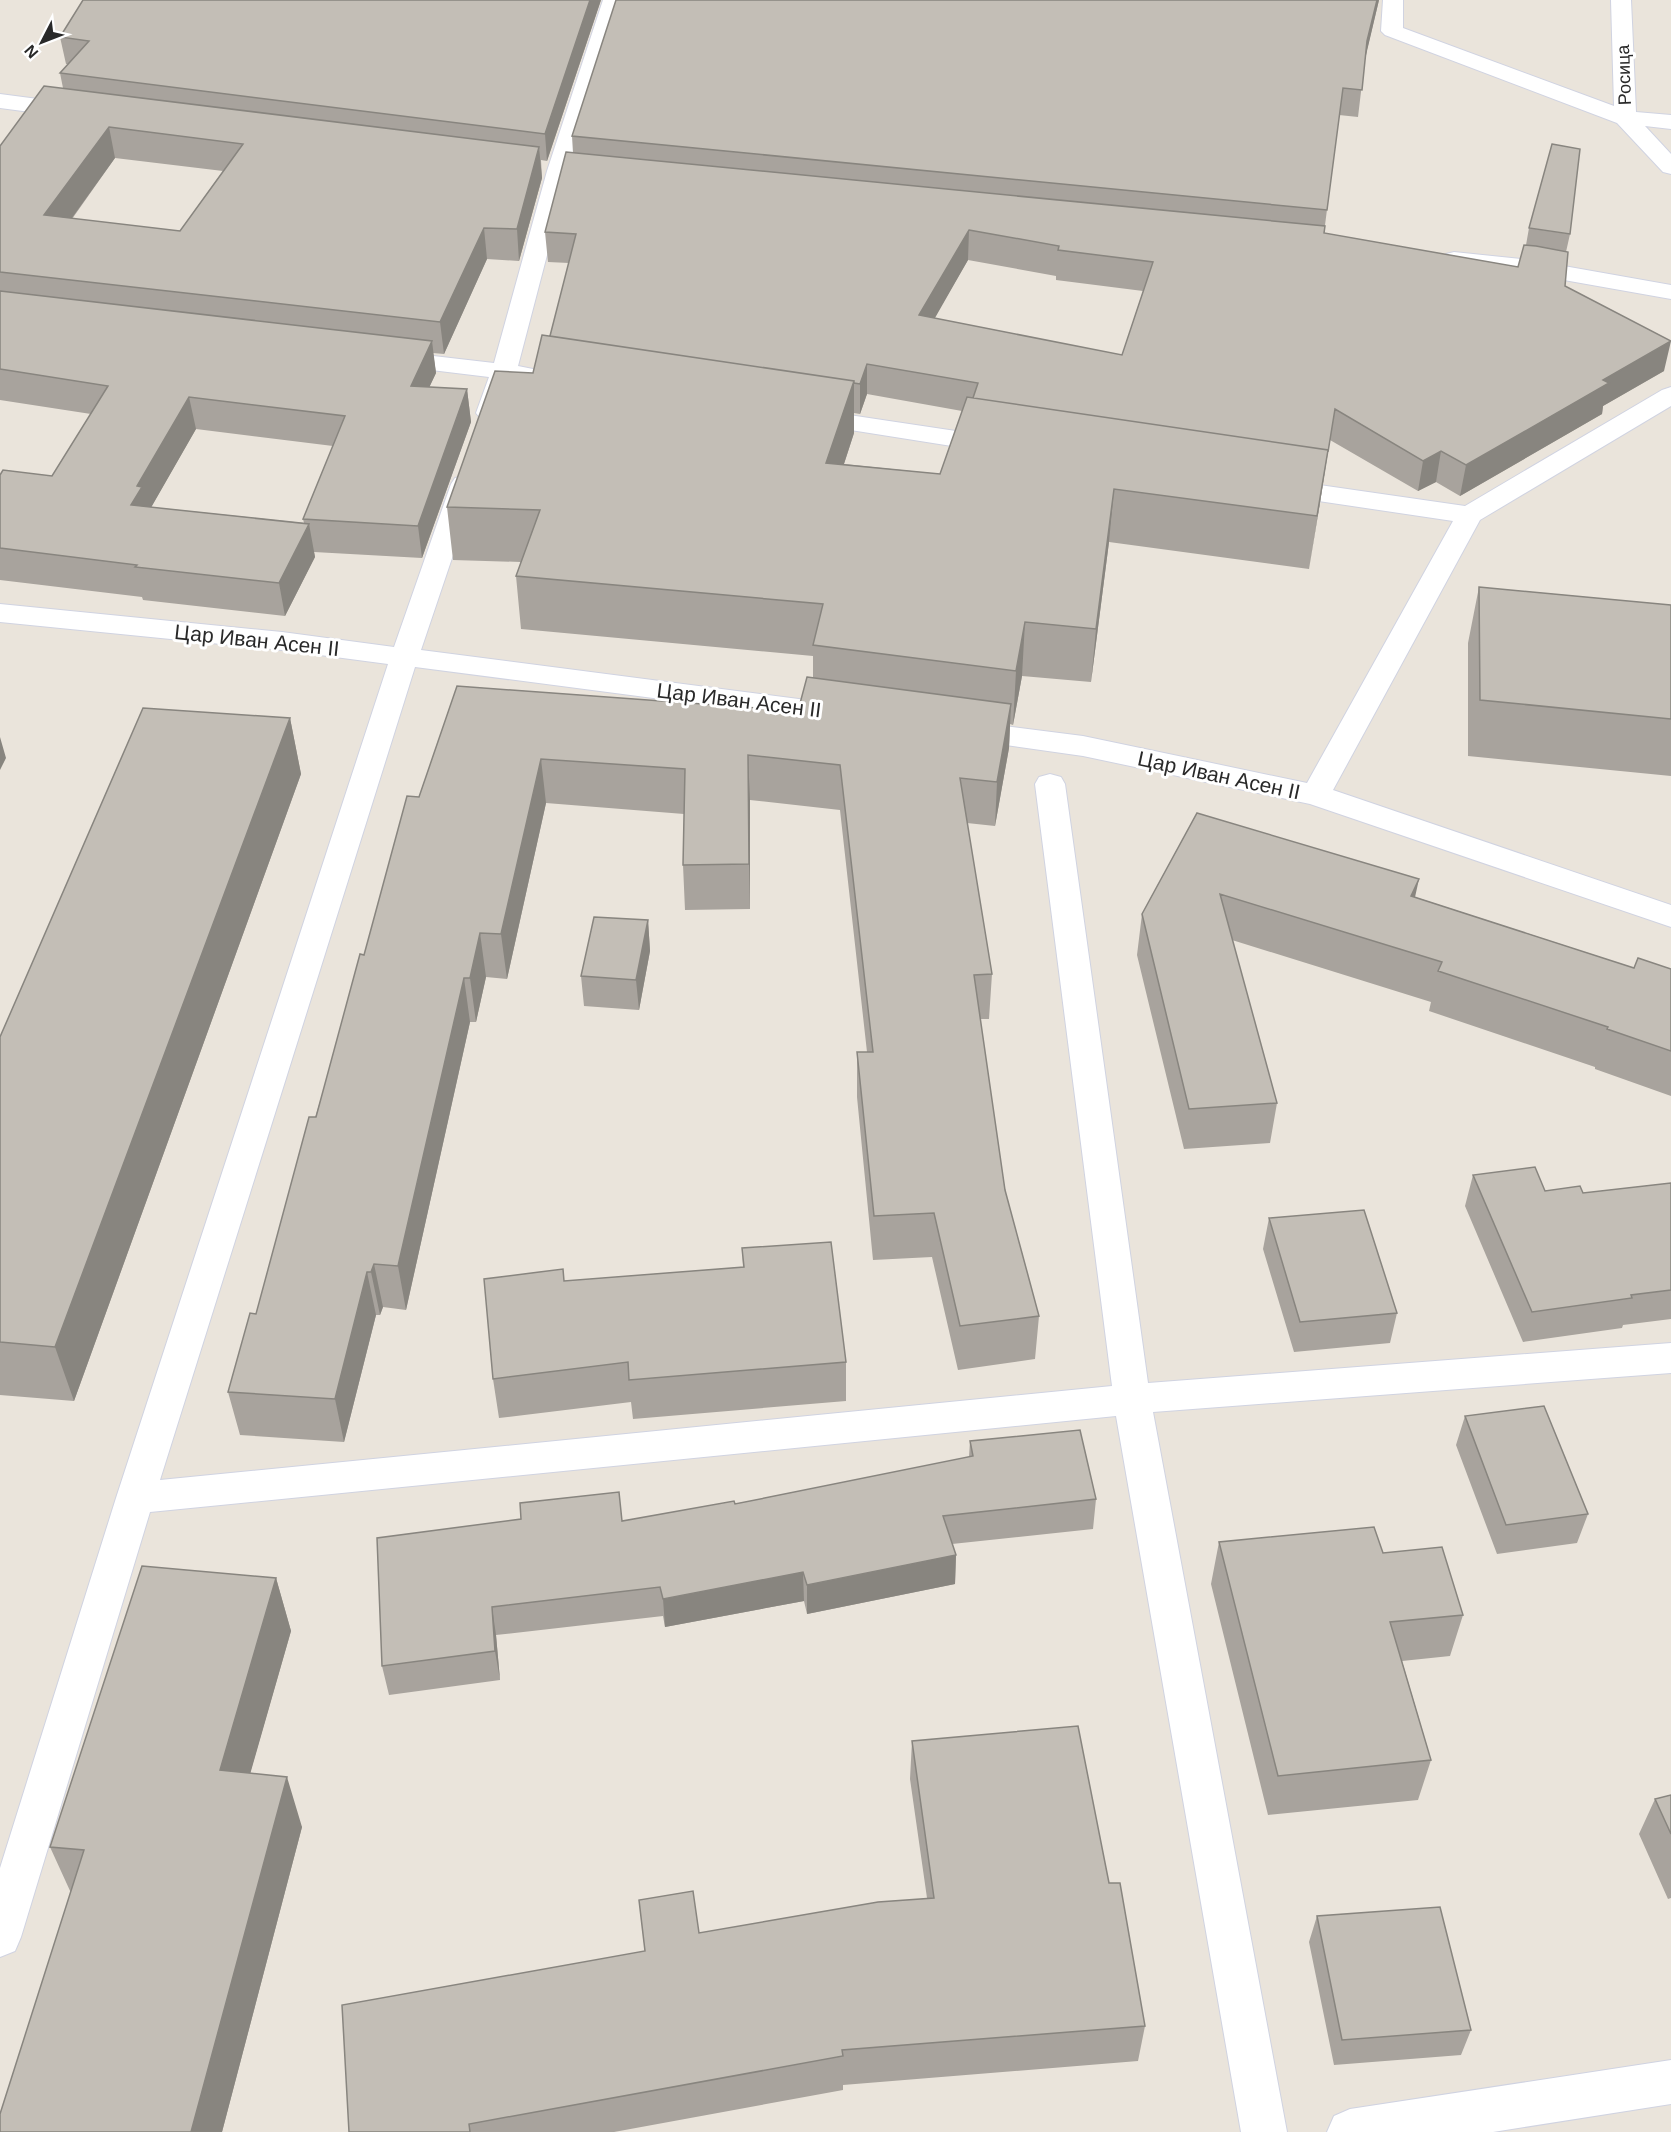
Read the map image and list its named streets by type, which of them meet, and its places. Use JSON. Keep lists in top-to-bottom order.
{
  "streets": {
    "street": ["Росица", "Цар Иван Асен II"]
  },
  "north": "bottom left"
}
